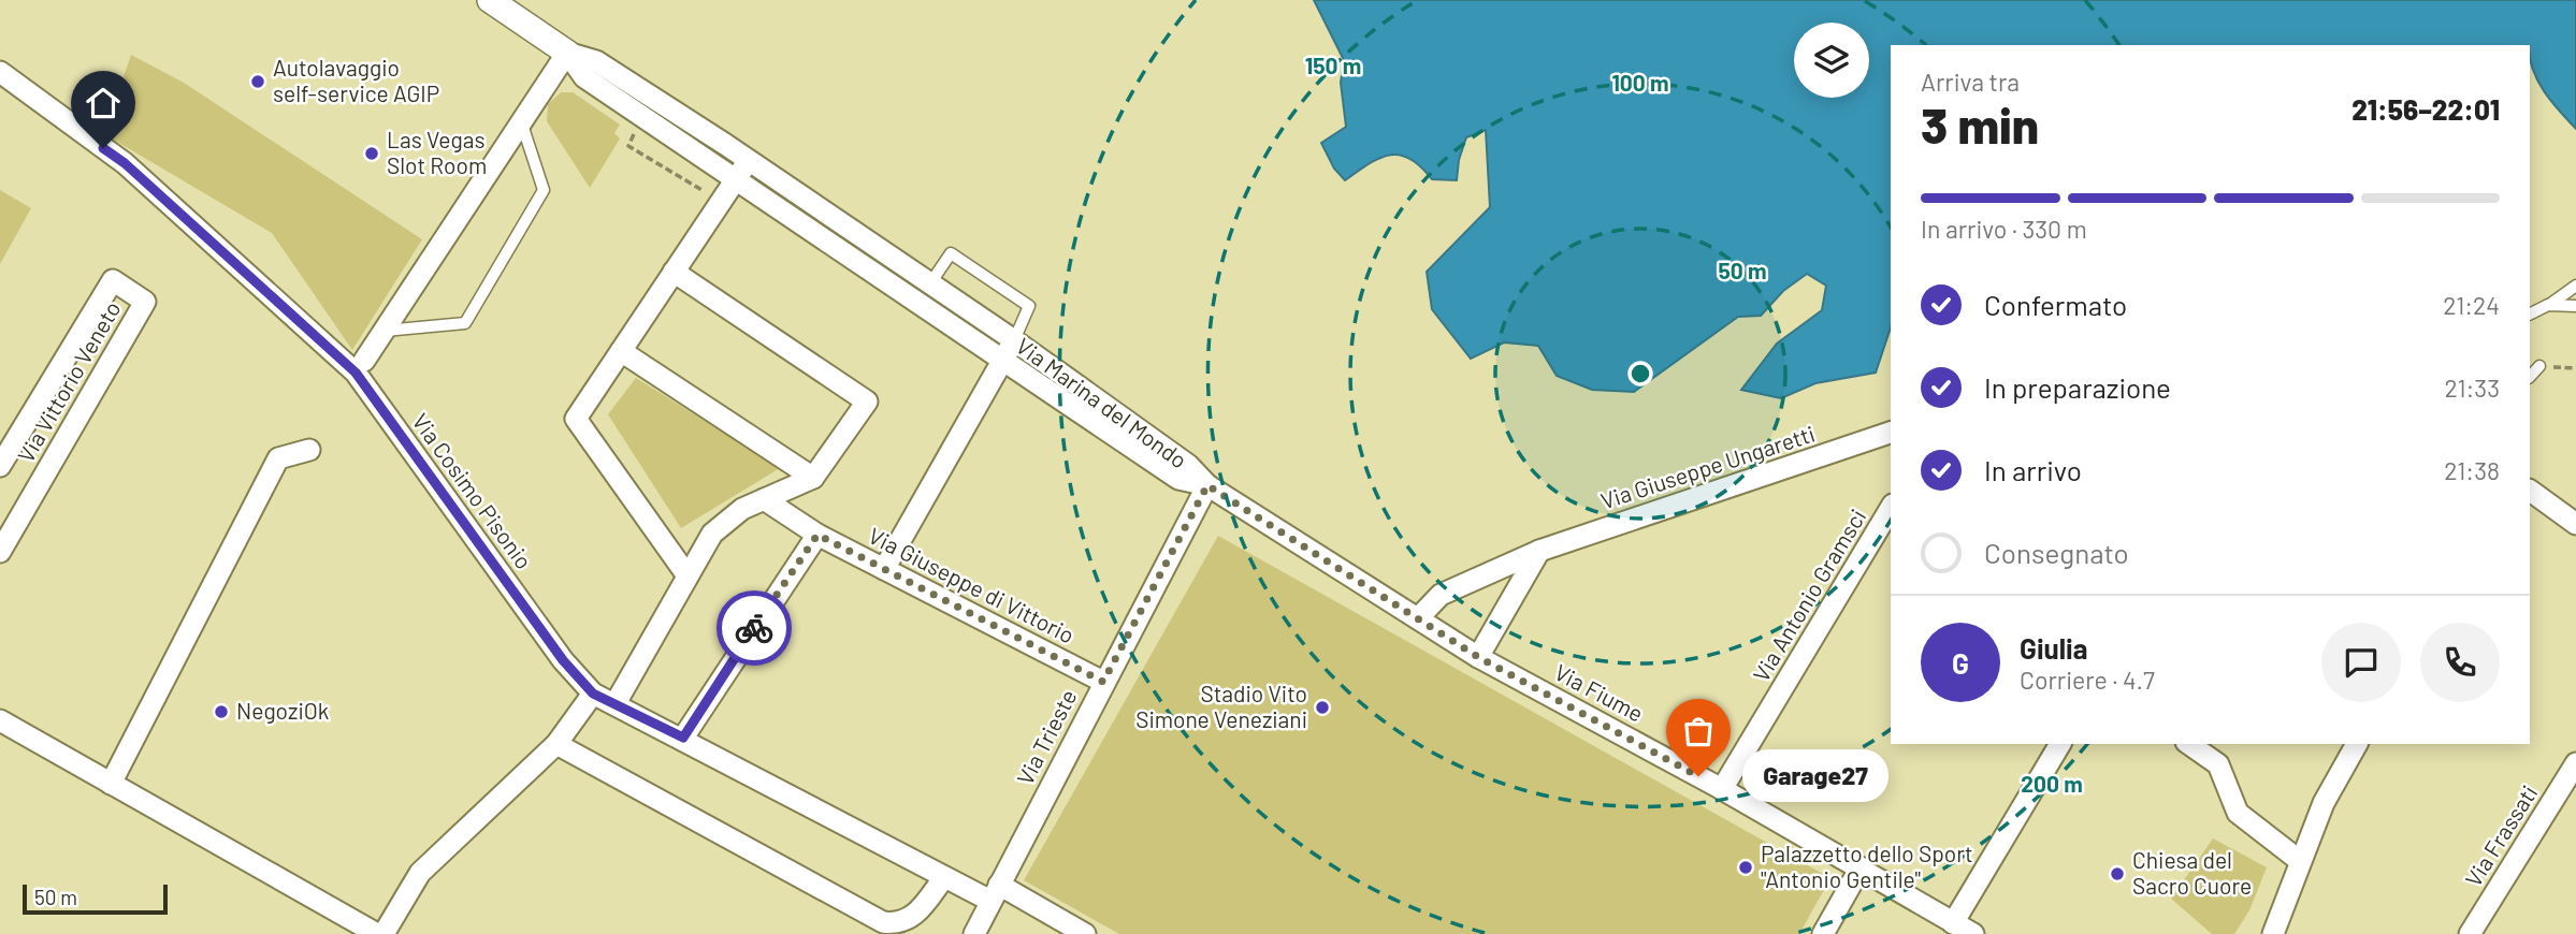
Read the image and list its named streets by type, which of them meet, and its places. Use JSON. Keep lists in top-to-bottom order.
{
  "streets": {
    "street": [
      "Via Vittorio Veneto",
      "Via Marina del Mondo",
      "Via Giuseppe Ungaretti",
      "Via Cosimo Pisonio",
      "Via Giuseppe di Vittorio",
      "Via Antonio Gramsci",
      "Via Fiume",
      "Via Trieste",
      "Via Frassati"
    ]
  },
  "crossings": [
    ["Via Marina del Mondo", "Via Fiume"],
    ["Via Marina del Mondo", "Via Trieste"],
    ["Via Giuseppe Ungaretti", "Via Fiume"],
    ["Via Cosimo Pisonio", "Via Trieste"],
    ["Via Giuseppe di Vittorio", "Via Trieste"],
    ["Via Antonio Gramsci", "Via Fiume"],
    ["Via Fiume", "Via Trieste"]
  ],
  "places": [
    "Autolavaggio self-service AGIP",
    "Las Vegas Slot Room",
    "Stadio Vito Simone Veneziani",
    "NegoziOk",
    "Garage27",
    "Palazzetto dello Sport \"Antonio Gentile\"",
    "Chiesa del Sacro Cuore"
  ],
  "scale_bar": "50 m",
  "page": {
    "heading": ["3 min", "Arriva tra", "21:56–22:01"],
    "panel": ["Giulia", "Corriere · 4.7"],
    "bar": "In arrivo · 330 m",
    "list": [
      ["Confermato", "21:24"],
      ["In preparazione", "21:33"],
      ["In arrivo", "21:38"],
      "Consegnato"
    ],
    "round": "G",
    "bubble": "Garage27",
    "scale": "50 m"
  },
  "rings": [
    "150 m",
    "100 m",
    "50 m",
    "200 m"
  ]
}
